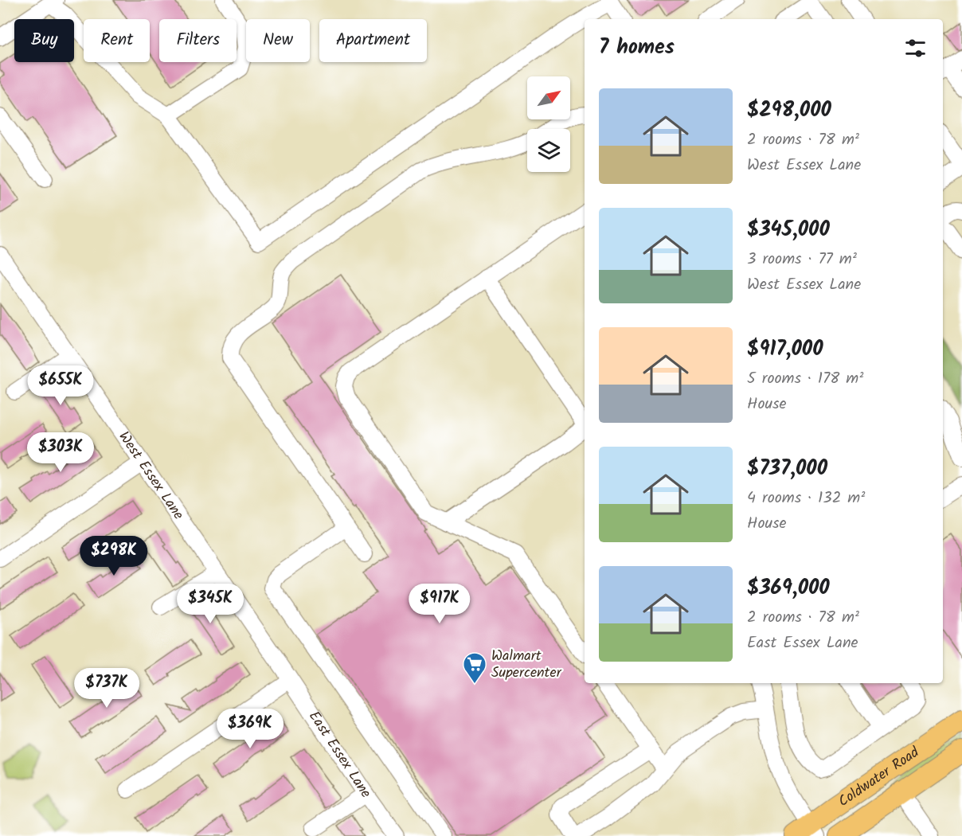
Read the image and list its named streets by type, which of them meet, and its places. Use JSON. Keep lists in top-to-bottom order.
{
  "streets": {
    "main road": ["Coldwater Road"],
    "street": ["West Essex Lane", "East Essex Lane"]
  },
  "crossings": [
    ["West Essex Lane", "East Essex Lane"]
  ],
  "places": {
    "supermarket": ["Walmart Supercenter"]
  },
  "north": "top right",
  "page": {
    "chip": [
      "Buy",
      "Rent",
      "Filters",
      "New",
      "Apartment"
    ],
    "heading": "7 homes",
    "list": [
      {
        "name": "$298,000",
        "note": "2 rooms · 78 m² · West Essex Lane"
      },
      {
        "name": "$345,000",
        "note": "3 rooms · 77 m² · West Essex Lane"
      },
      {
        "name": "$917,000",
        "note": "5 rooms · 178 m² · House"
      },
      {
        "name": "$737,000",
        "note": "4 rooms · 132 m² · House"
      },
      {
        "name": "$369,000",
        "note": "2 rooms · 78 m² · East Essex Lane"
      }
    ],
    "price": [
      "$655K",
      "$303K",
      "$298K",
      "$345K",
      "$917K",
      "$737K",
      "$369K"
    ]
  }
}
